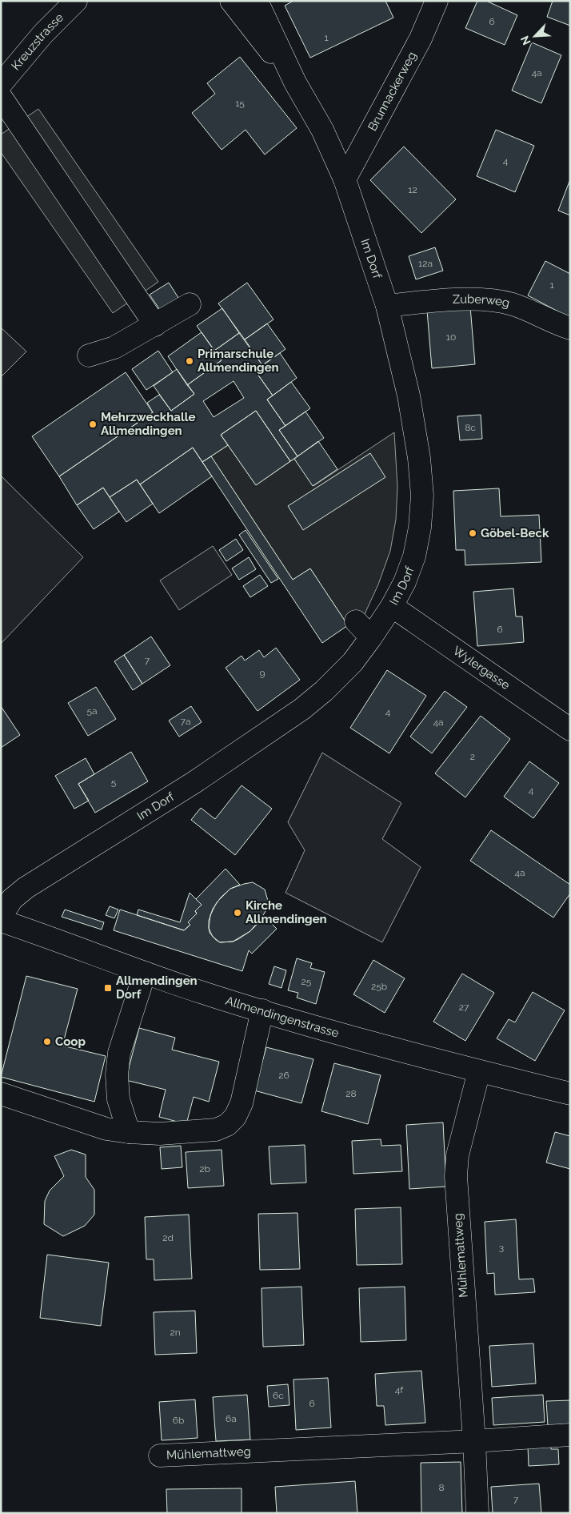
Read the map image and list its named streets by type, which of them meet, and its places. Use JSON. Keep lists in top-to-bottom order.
{
  "streets": {
    "street": [
      "Kreuzstrasse",
      "Brunnackerweg",
      "Im Dorf",
      "Zuberweg",
      "Wylergasse",
      "Allmendingenstrasse",
      "Mühlemattweg"
    ]
  },
  "crossings": [
    ["Brunnackerweg", "Im Dorf"],
    ["Im Dorf", "Zuberweg"],
    ["Im Dorf", "Wylergasse"],
    ["Allmendingenstrasse", "Mühlemattweg"]
  ],
  "places": {
    "other": [
      "Primarschule Allmendingen",
      "Mehrzweckhalle Allmendingen",
      "Göbel-Beck",
      "Kirche Allmendingen",
      "Coop"
    ],
    "transit": ["Allmendingen Dorf"]
  },
  "house_numbers": [
    "6",
    "1",
    "4a",
    "15",
    "4",
    "12",
    "12a",
    "1",
    "10",
    "8c",
    "6",
    "7",
    "9",
    "5a",
    "4",
    "7a",
    "4a",
    "2",
    "5",
    "4",
    "4a",
    "25",
    "25b",
    "27",
    "26",
    "28",
    "2b",
    "2d",
    "3",
    "2n",
    "4f",
    "6c",
    "6",
    "6a",
    "6b",
    "8",
    "7"
  ],
  "north": "bottom left"
}
